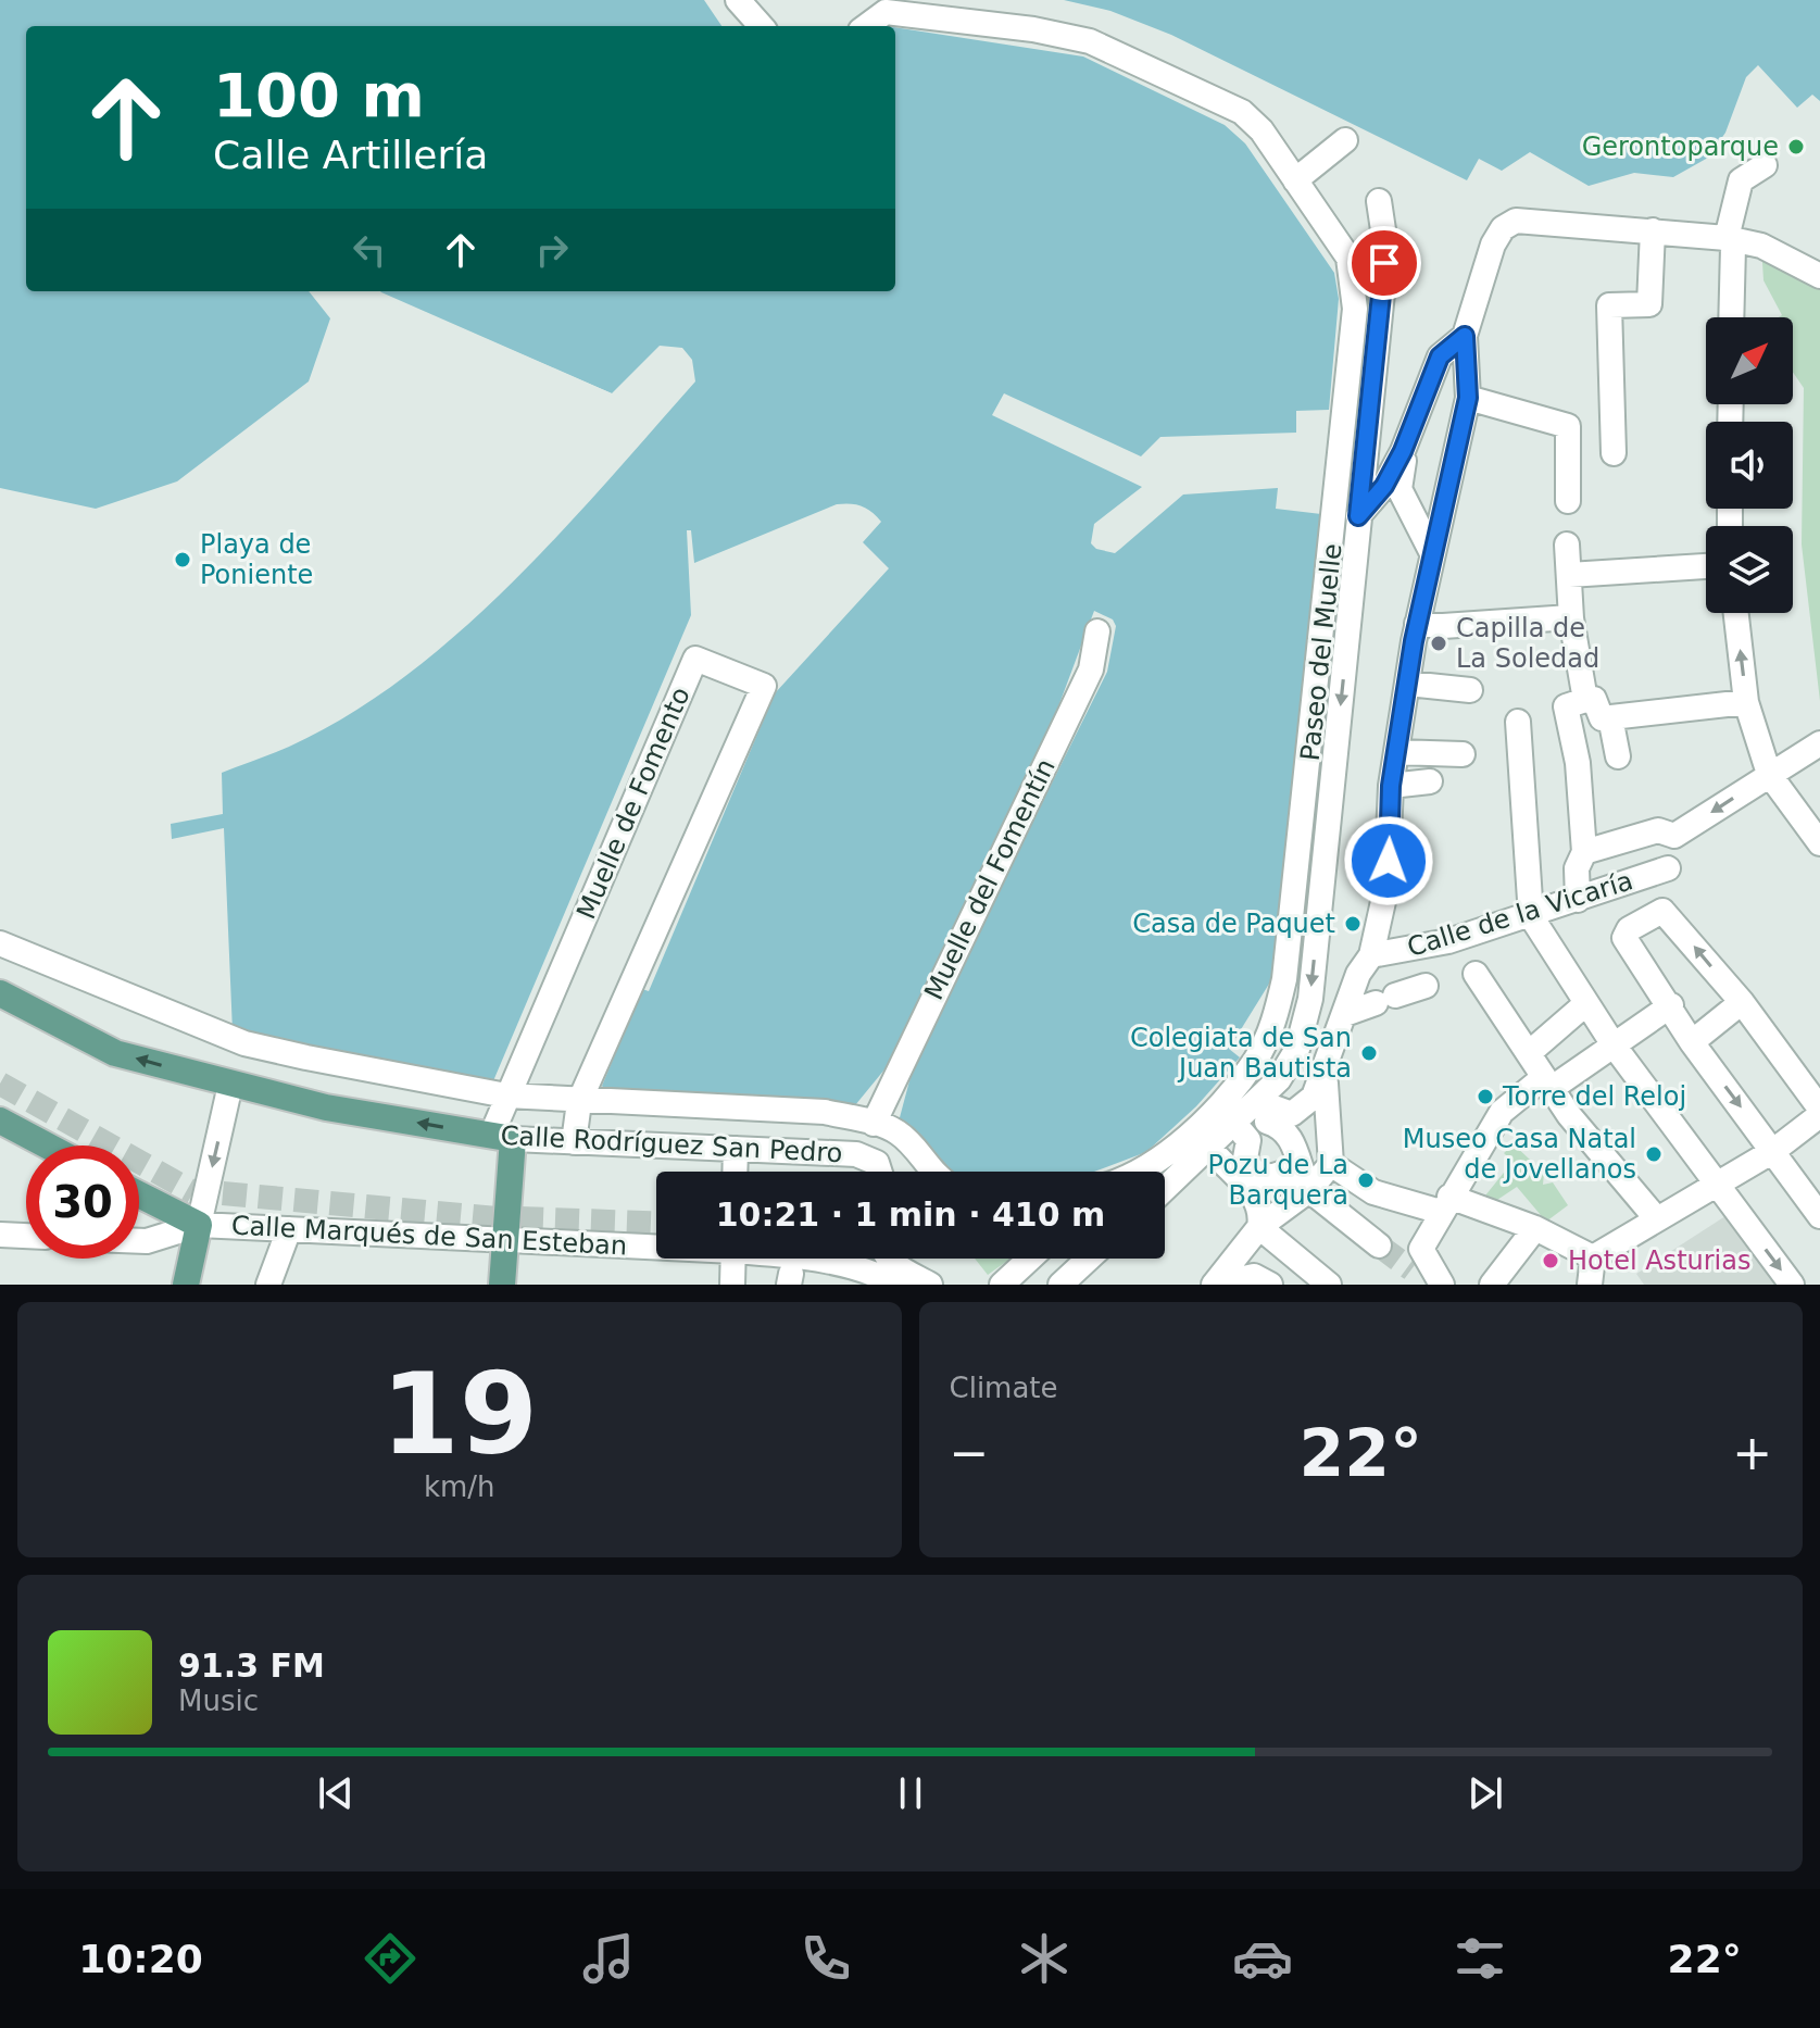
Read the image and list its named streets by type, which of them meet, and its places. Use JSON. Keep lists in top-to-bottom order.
{
  "streets": {
    "main road": ["Calle Rodríguez San Pedro", "Calle Marqués de San Esteban"],
    "street": [
      "Paseo del Muelle",
      "Muelle de Fomento",
      "Muelle del Fomentín",
      "Calle de la Vicaría"
    ]
  },
  "crossings": [
    ["Muelle de Fomento", "Calle Rodríguez San Pedro"]
  ],
  "one_way": ["Calle Rodríguez San Pedro"],
  "places": [
    "Gerontoparque",
    "Playa de Poniente",
    "Capilla de La Soledad",
    "Casa de Paquet",
    "Colegiata de San Juan Bautista",
    "Torre del Reloj",
    "Museo Casa Natal de Jovellanos",
    "Pozu de La Barquera",
    "Hotel Asturias"
  ],
  "north": "top right",
  "page": {
    "turn": ["100 m", "Calle Artillería"],
    "limit": "30",
    "trip": "10:21 · 1 min · 410 m",
    "tile": [
      ["19", "km/h"],
      "Climate"
    ],
    "heat": ["−", "22°", "+"],
    "song": ["91.3 FM", "Music"],
    "tabs": ["10:20", "22°"]
  }
}
